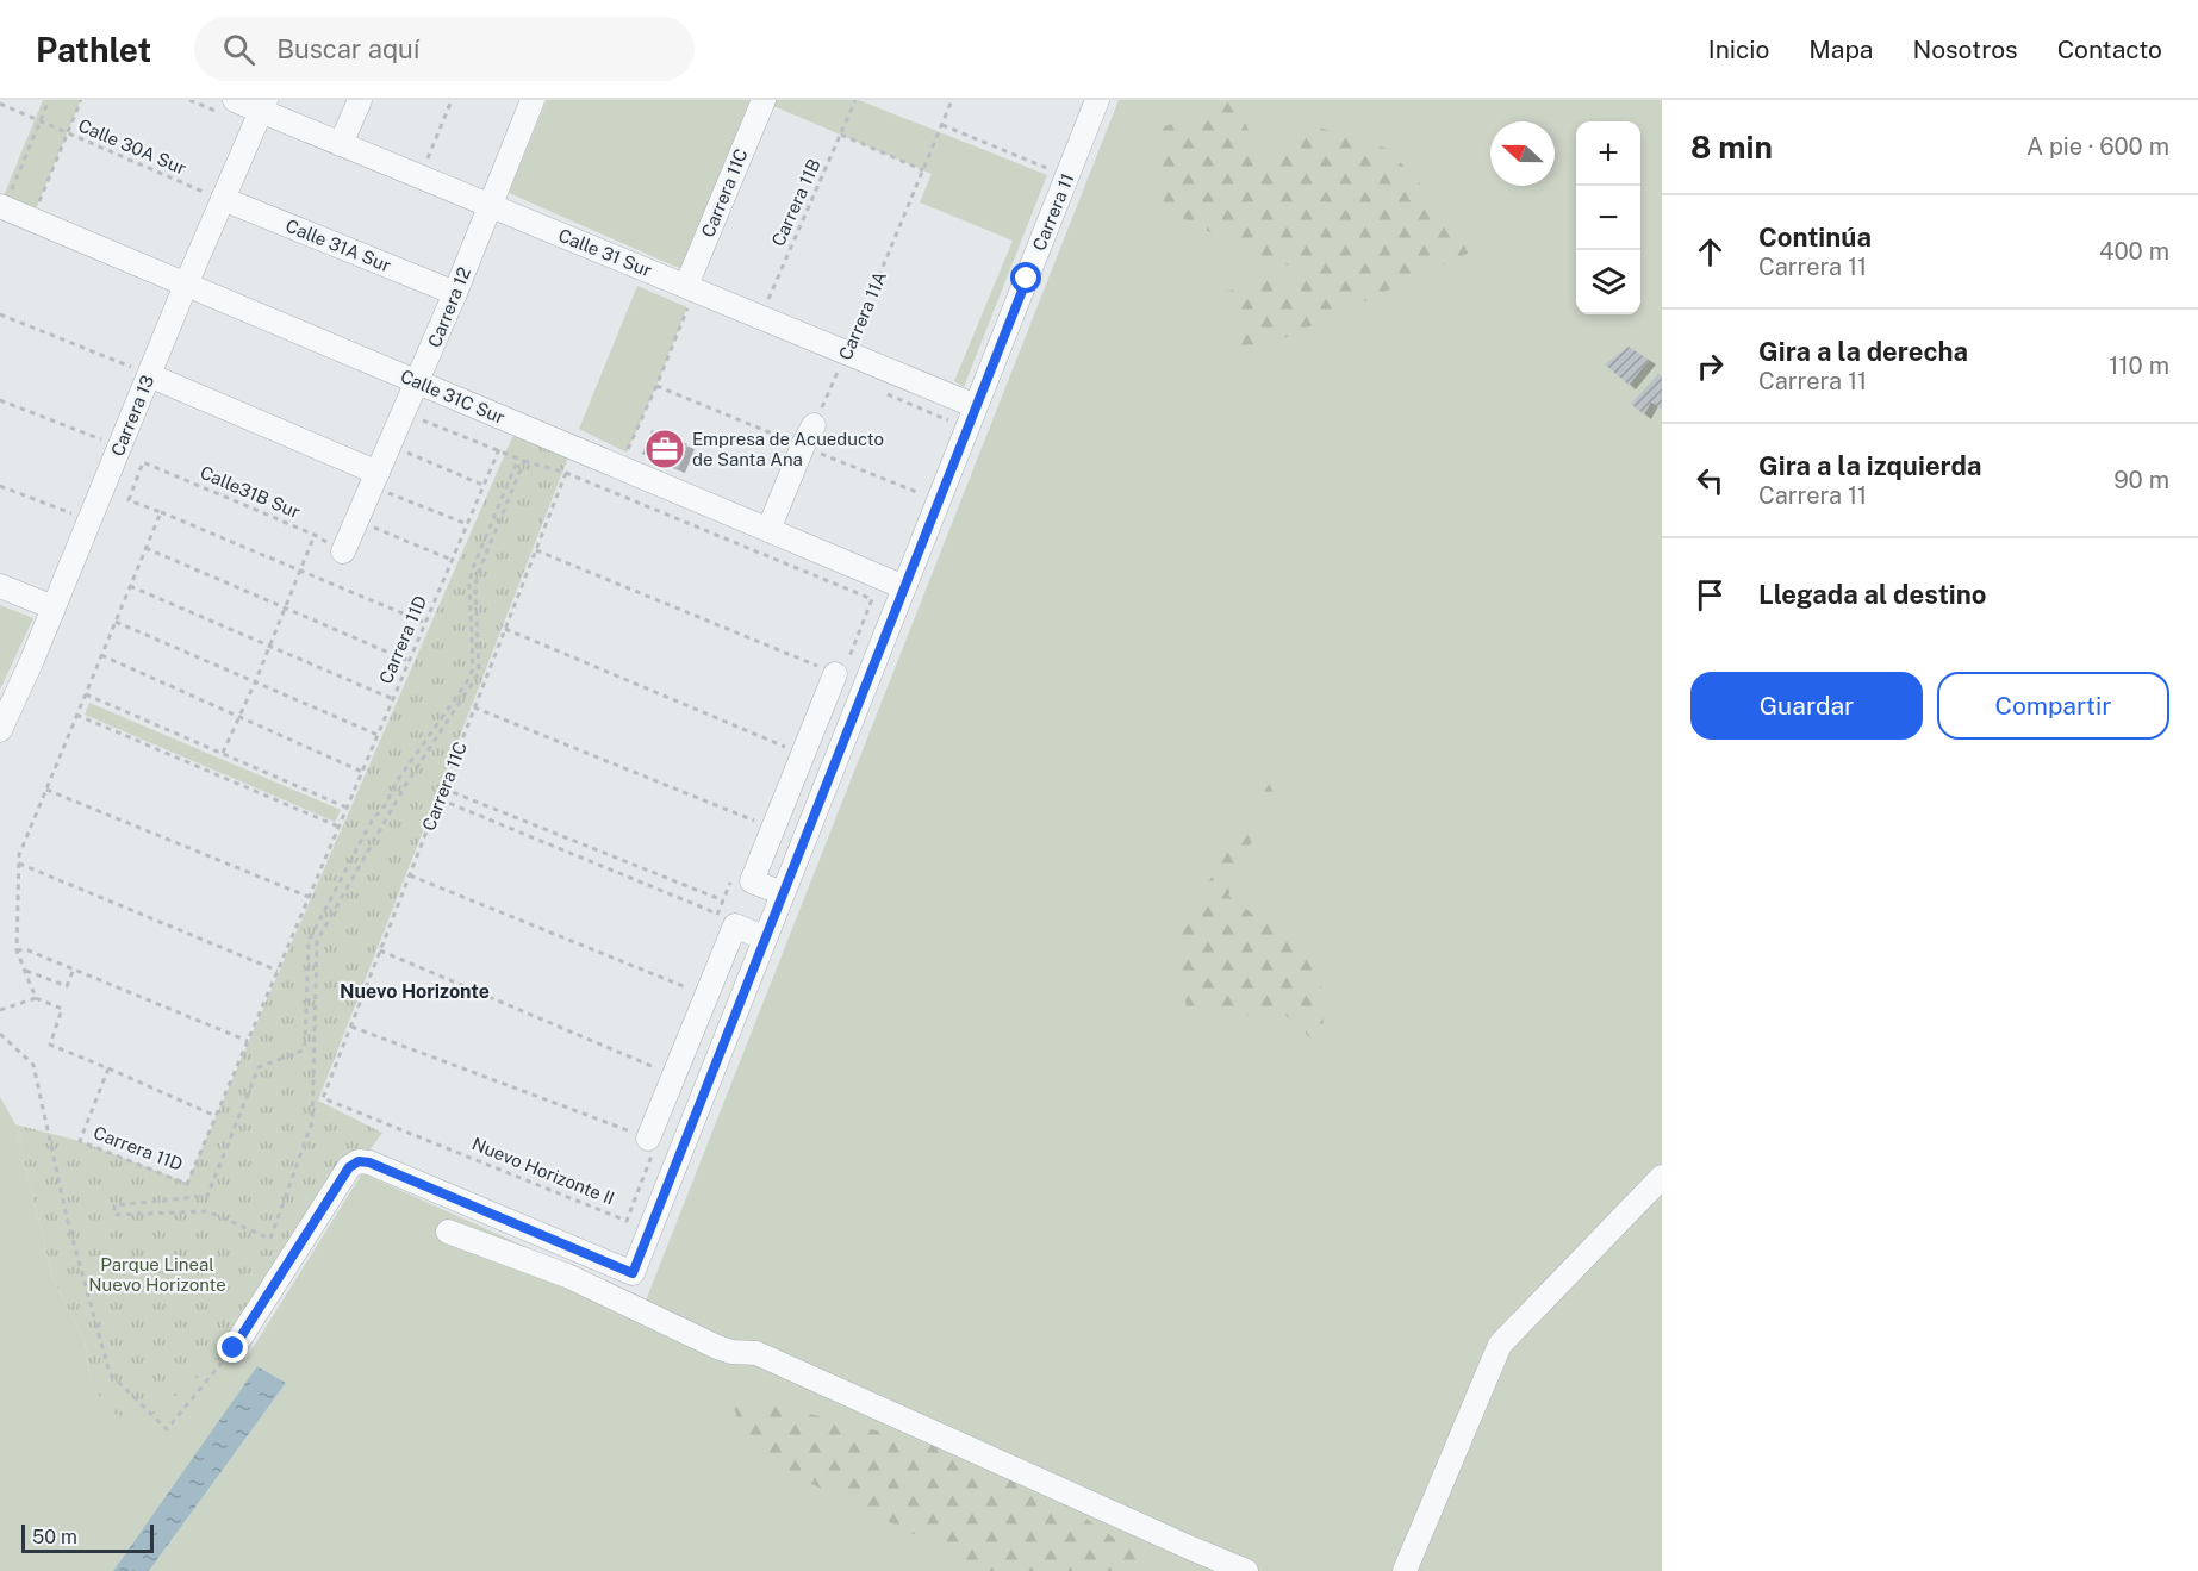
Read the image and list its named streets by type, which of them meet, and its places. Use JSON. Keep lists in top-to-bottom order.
{
  "streets": {
    "street": [
      "Carrera 11C",
      "Carrera 11",
      "Calle 31A Sur",
      "Calle 31 Sur",
      "Carrera 12",
      "Calle 31C Sur",
      "Carrera 13"
    ],
    "path": [
      "Calle 30A Sur",
      "Carrera 11B",
      "Carrera 11A",
      "Calle31B Sur",
      "Carrera 11D",
      "Nuevo Horizonte II"
    ]
  },
  "crossings": [
    ["Calle 30A Sur", "Calle 31A Sur"],
    ["Calle 30A Sur", "Carrera 13"],
    ["Carrera 11C", "Calle 31 Sur"],
    ["Carrera 11C", "Nuevo Horizonte II"],
    ["Carrera 11B", "Calle 31 Sur"],
    ["Carrera 11", "Calle 31 Sur"],
    ["Carrera 11", "Calle 31C Sur"],
    ["Calle 31A Sur", "Carrera 12"],
    ["Calle 31A Sur", "Carrera 13"],
    ["Calle 31 Sur", "Carrera 12"],
    ["Calle 31 Sur", "Carrera 11A"],
    ["Calle 31 Sur", "Carrera 13"],
    ["Carrera 12", "Calle 31C Sur"],
    ["Carrera 12", "Calle31B Sur"],
    ["Calle 31C Sur", "Carrera 13"]
  ],
  "districts": ["Nuevo Horizonte"],
  "parks": ["Parque Lineal Nuevo Horizonte"],
  "places": {
    "office": ["Empresa de Acueducto de Santa Ana"]
  },
  "scale_bar": "50 m",
  "north": "left",
  "page": {
    "header": "Pathlet",
    "search": "Buscar aquí",
    "nav": [
      "Inicio",
      "Mapa",
      "Nosotros",
      "Contacto"
    ],
    "heading": ["8 min", "A pie · 600 m"],
    "map_buttons": ["+", "−"],
    "list": [
      ["Continúa", "Carrera 11", "400 m"],
      ["Gira a la derecha", "Carrera 11", "110 m"],
      ["Gira a la izquierda", "Carrera 11", "90 m"],
      "Llegada al destino"
    ],
    "buttons": ["Guardar", "Compartir"],
    "scale": "50 m"
  }
}
